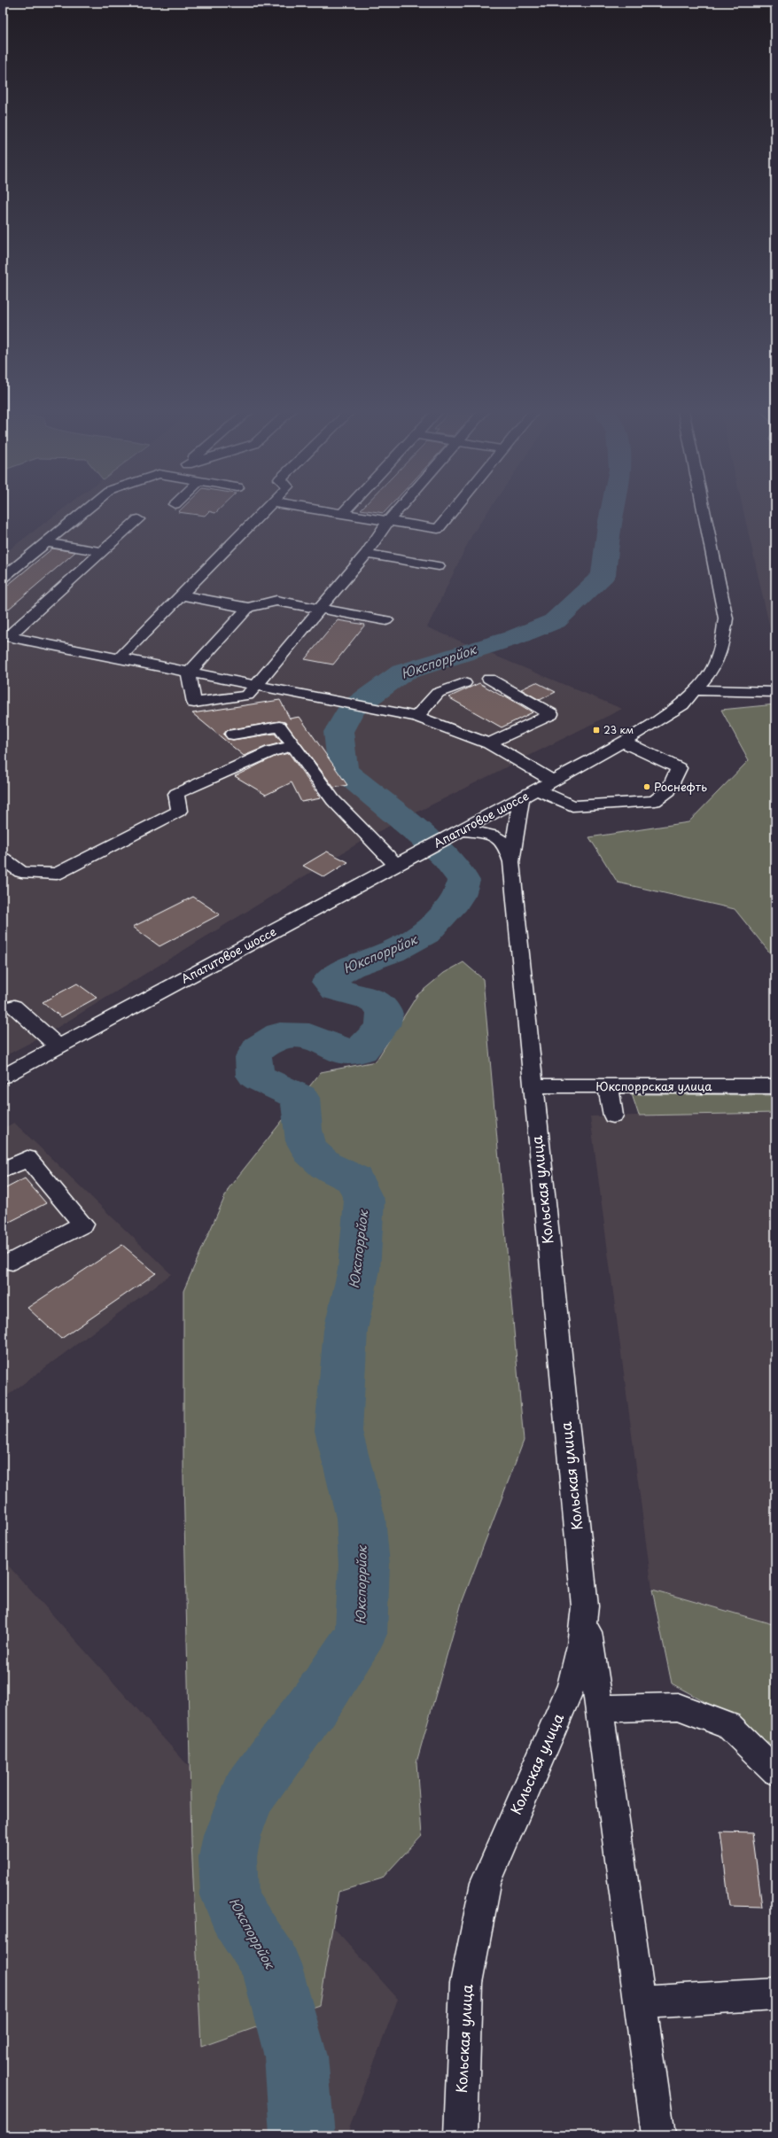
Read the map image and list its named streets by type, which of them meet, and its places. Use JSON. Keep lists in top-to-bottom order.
{
  "streets": {
    "street": ["Апатитовое шоссе", "Юкспоррская улица", "Кольская улица"]
  },
  "crossings": [
    ["Апатитовое шоссе", "Кольская улица"],
    ["Юкспоррская улица", "Кольская улица"]
  ],
  "water": ["Юкспоррйок"],
  "places": {
    "transit": ["23 км"],
    "other": ["Роснефть"]
  }
}
